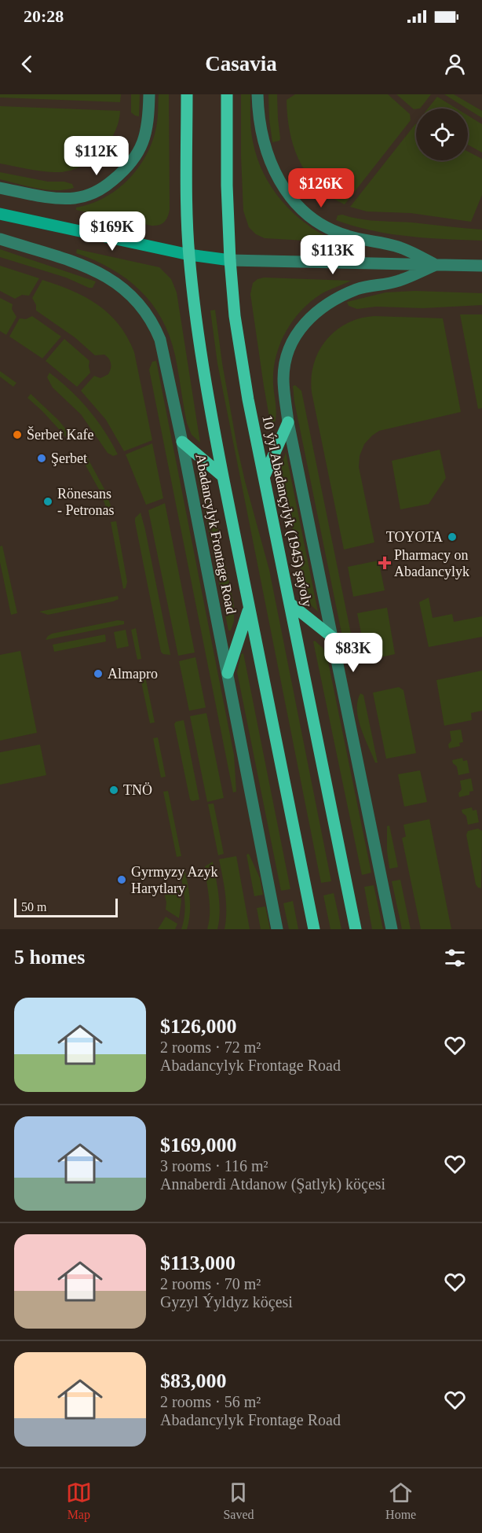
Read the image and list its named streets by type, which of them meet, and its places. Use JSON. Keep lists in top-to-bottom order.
{
  "streets": {
    "main road": ["10 ýyl Abadançylyk (1945) şaýoly"],
    "street": ["Abadancylyk Frontage Road"]
  },
  "places": {
    "other": [
      "Šerbet Kafe",
      "Şerbet",
      "Rönesans - Petronas",
      "TOYOTA",
      "Almapro",
      "TNÖ",
      "Gyrmyzy Azyk Harytlary"
    ],
    "health": ["Pharmacy on Abadancylyk"]
  },
  "scale_bar": "50 m",
  "page": {
    "status": "20:28",
    "header": "Casavia",
    "price": [
      "$112K",
      "$126K",
      "$169K",
      "$113K",
      "$83K"
    ],
    "scale": "50 m",
    "heading": "5 homes",
    "list": [
      {
        "name": "$126,000",
        "note": "2 rooms · 72 m² · Abadancylyk Frontage Road"
      },
      {
        "name": "$169,000",
        "note": "3 rooms · 116 m² · Annaberdi Atdanow (Şatlyk) köçesi"
      },
      {
        "name": "$113,000",
        "note": "2 rooms · 70 m² · Gyzyl Ýyldyz köçesi"
      },
      {
        "name": "$83,000",
        "note": "2 rooms · 56 m² · Abadancylyk Frontage Road"
      }
    ],
    "tabs": ["Map", "Saved", "Home"]
  }
}
